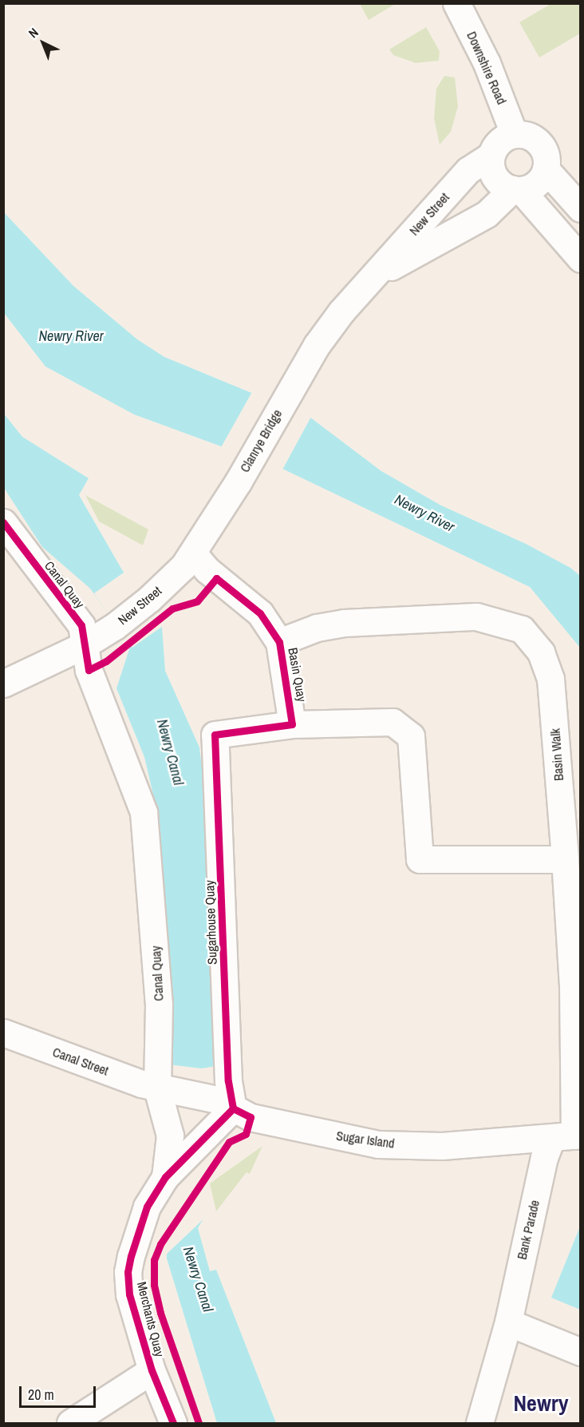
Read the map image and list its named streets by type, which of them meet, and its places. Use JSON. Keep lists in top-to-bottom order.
{
  "streets": {
    "main road": [
      "Downshire Road",
      "New Street",
      "Clanrye Bridge",
      "Canal Quay",
      "Basin Quay",
      "Basin Walk",
      "Sugarhouse Quay",
      "Canal Street",
      "Sugar Island",
      "Bank Parade",
      "Merchants Quay"
    ]
  },
  "crossings": [
    ["Downshire Road", "New Street"],
    ["New Street", "Clanrye Bridge"],
    ["New Street", "Canal Quay"],
    ["New Street", "Basin Quay"],
    ["Canal Quay", "Canal Street"],
    ["Canal Quay", "Sugar Island"],
    ["Canal Quay", "Merchants Quay"],
    ["Basin Quay", "Basin Walk"],
    ["Basin Quay", "Sugarhouse Quay"],
    ["Basin Walk", "Sugar Island"],
    ["Basin Walk", "Bank Parade"],
    ["Sugarhouse Quay", "Sugar Island"],
    ["Sugarhouse Quay", "Merchants Quay"],
    ["Canal Street", "Sugar Island"],
    ["Canal Street", "Merchants Quay"],
    ["Sugar Island", "Bank Parade"],
    ["Sugar Island", "Merchants Quay"]
  ],
  "districts": ["Newry"],
  "water": ["Newry River", "Newry Canal"],
  "scale_bar": "20 m",
  "north": "top left"
}
